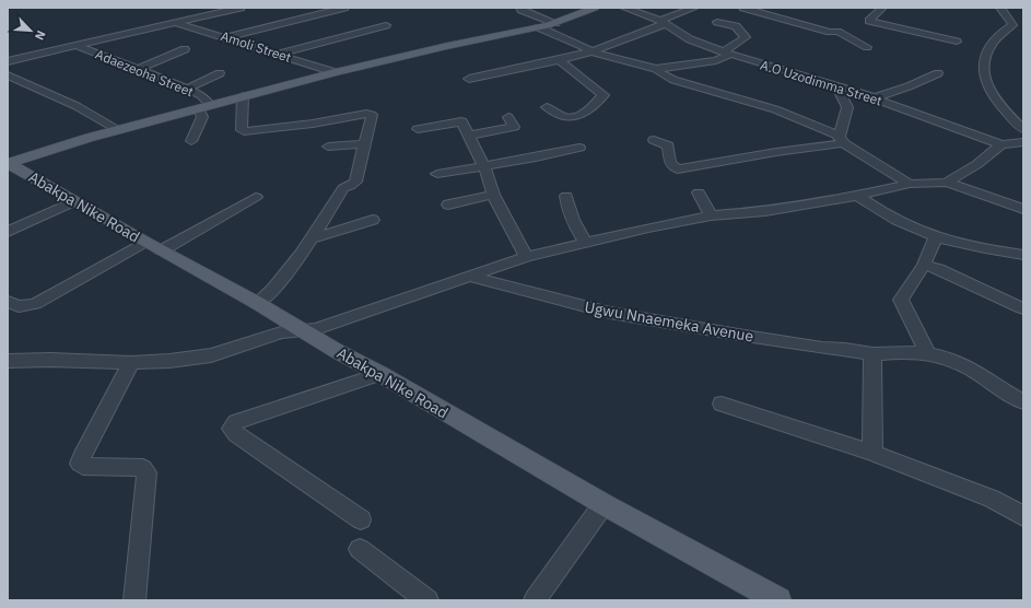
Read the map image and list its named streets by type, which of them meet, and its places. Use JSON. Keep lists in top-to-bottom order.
{
  "streets": {
    "main road": ["Abakpa Nike Road"],
    "street": [
      "Amoli Street",
      "Adaezeoha Street",
      "A.O Uzodimma Street",
      "Ugwu Nnaemeka Avenue"
    ]
  },
  "north": "bottom right"
}
